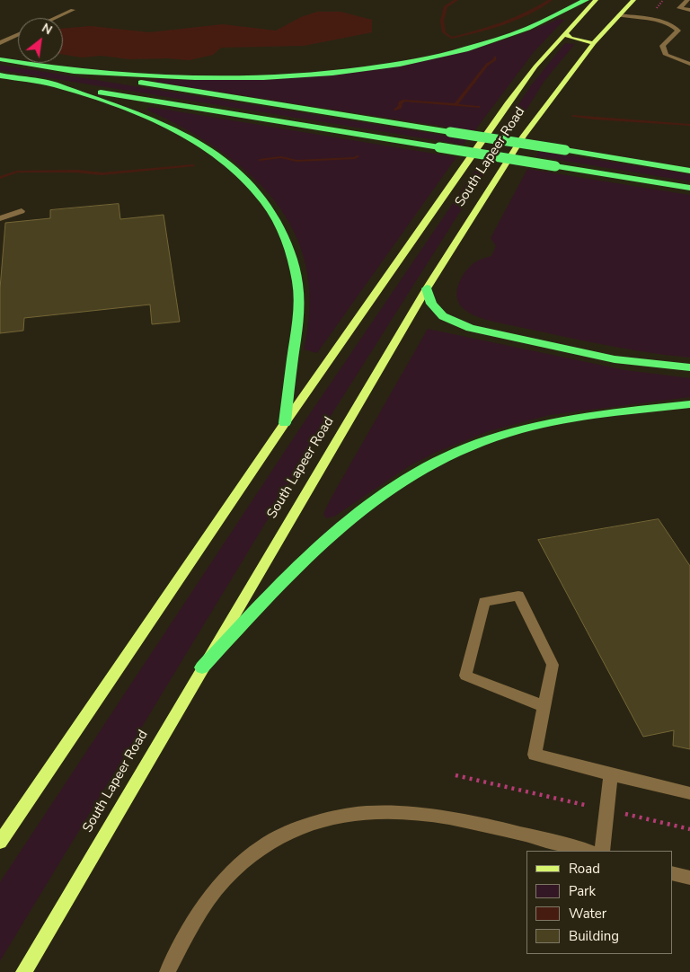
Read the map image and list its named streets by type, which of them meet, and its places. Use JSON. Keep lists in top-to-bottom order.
{
  "streets": {
    "main road": ["South Lapeer Road"]
  },
  "legend": [
    "Road",
    "Park",
    "Water",
    "Building"
  ],
  "north": "top right"
}
